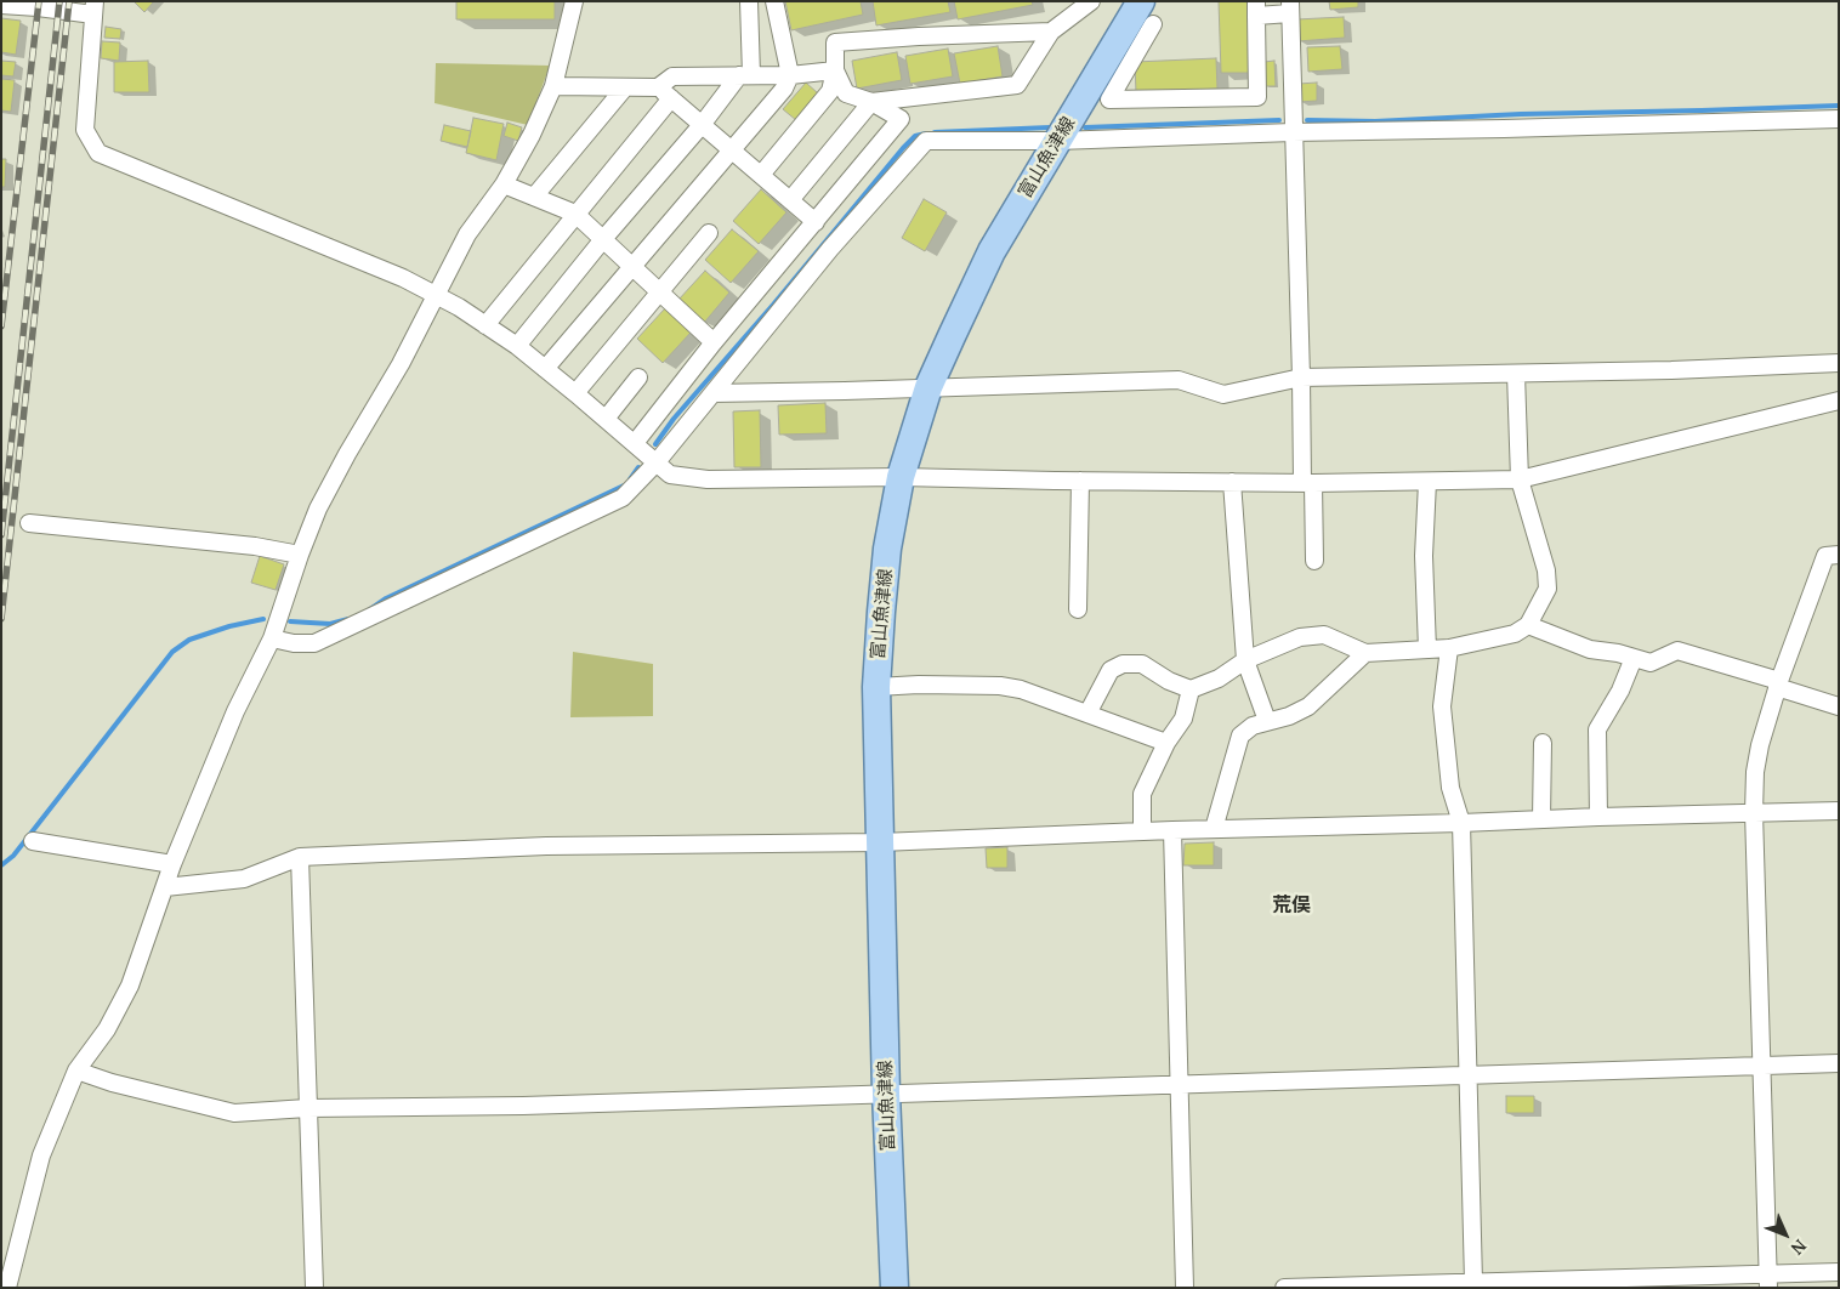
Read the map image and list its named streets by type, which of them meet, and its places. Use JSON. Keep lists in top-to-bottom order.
{
  "streets": {
    "main road": ["富山魚津線"]
  },
  "districts": ["荒俣"],
  "north": "bottom right"
}
